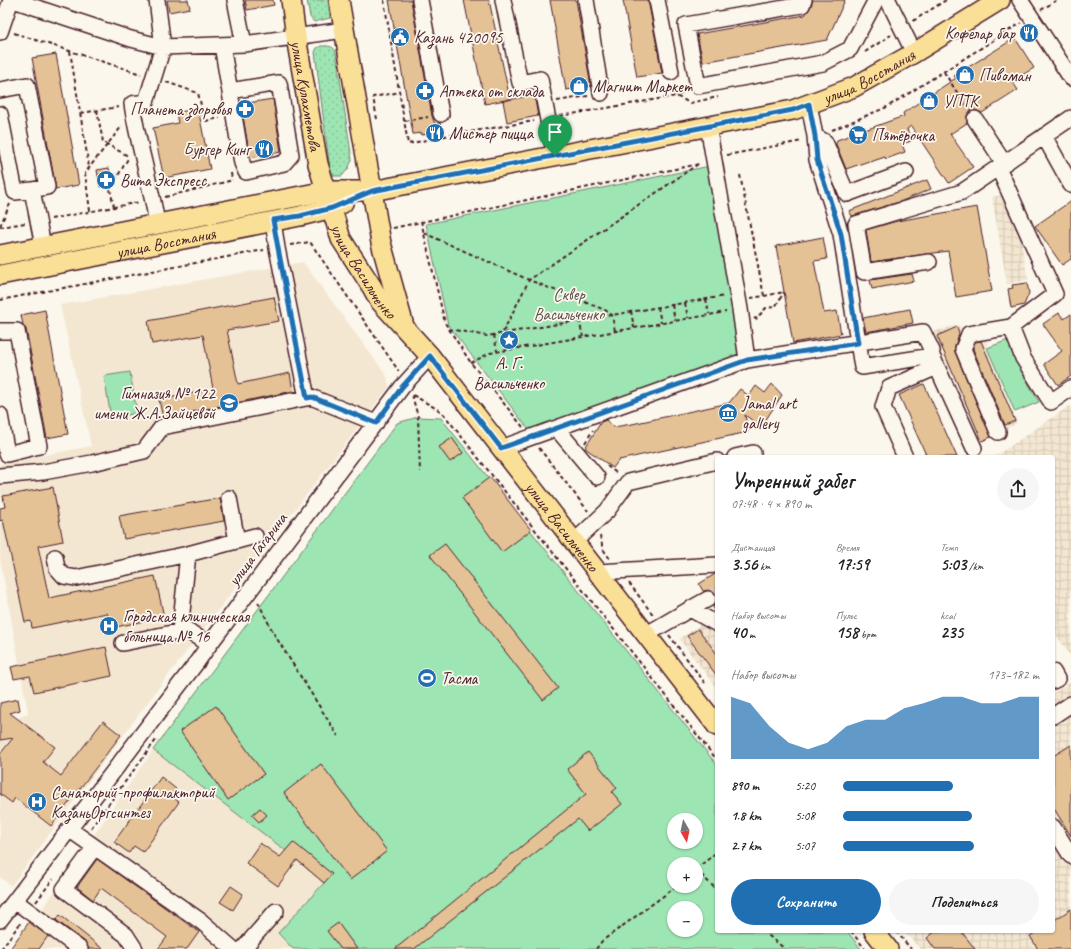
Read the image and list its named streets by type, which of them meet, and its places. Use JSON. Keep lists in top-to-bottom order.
{
  "streets": {
    "main road": ["улица Восстания", "улица Кулахметова", "улица Васильченко"],
    "street": ["улица Гагарина"]
  },
  "crossings": [
    ["улица Восстания", "улица Кулахметова"],
    ["улица Восстания", "улица Васильченко"],
    ["улица Кулахметова", "улица Васильченко"],
    ["улица Васильченко", "улица Гагарина"]
  ],
  "parks": ["Сквер Васильченко"],
  "places": {
    "restaurant": ["Кофелар бар", "Мистер пицца", "Бургер Кинг"],
    "public building": ["Казань 420095"],
    "shop": ["Пивоман", "Магнит Маркет", "УПТК"],
    "pharmacy": ["Аптека от склада", "Планета здоровья", "Вита Экспресс"],
    "supermarket": ["Пятёрочка"],
    "place": ["А. Г. Васильченко"],
    "school or university": ["Гимназия № 122 имени Ж.А.Зайцевой"],
    "museum": ["Jamal art gallery"],
    "hospital": ["Городская клиническая больница № 16", "Санаторий-профилакторий КазаньОргсинтез"],
    "sports": ["Тасма"]
  },
  "north": "bottom",
  "page": {
    "heading": ["Утренний забег", "07:48 · 4 × 890 m"],
    "stats": [
      ["Дистанция", "3.56 km"],
      ["Время", "17:59"],
      ["Темп", "5:03 /km"],
      ["Набор высоты", "40 m"],
      ["Пульс", "158 bpm"],
      ["kcal", "235"]
    ],
    "chart": ["Набор высоты", "173–182 m"],
    "list": [
      {
        "name": "890 m",
        "note": "5:20"
      },
      {
        "name": "1.8 km",
        "note": "5:08"
      },
      {
        "name": "2.7 km",
        "note": "5:07"
      }
    ],
    "map_buttons": ["+", "−"],
    "buttons": ["Сохранить", "Поделиться"]
  }
}
